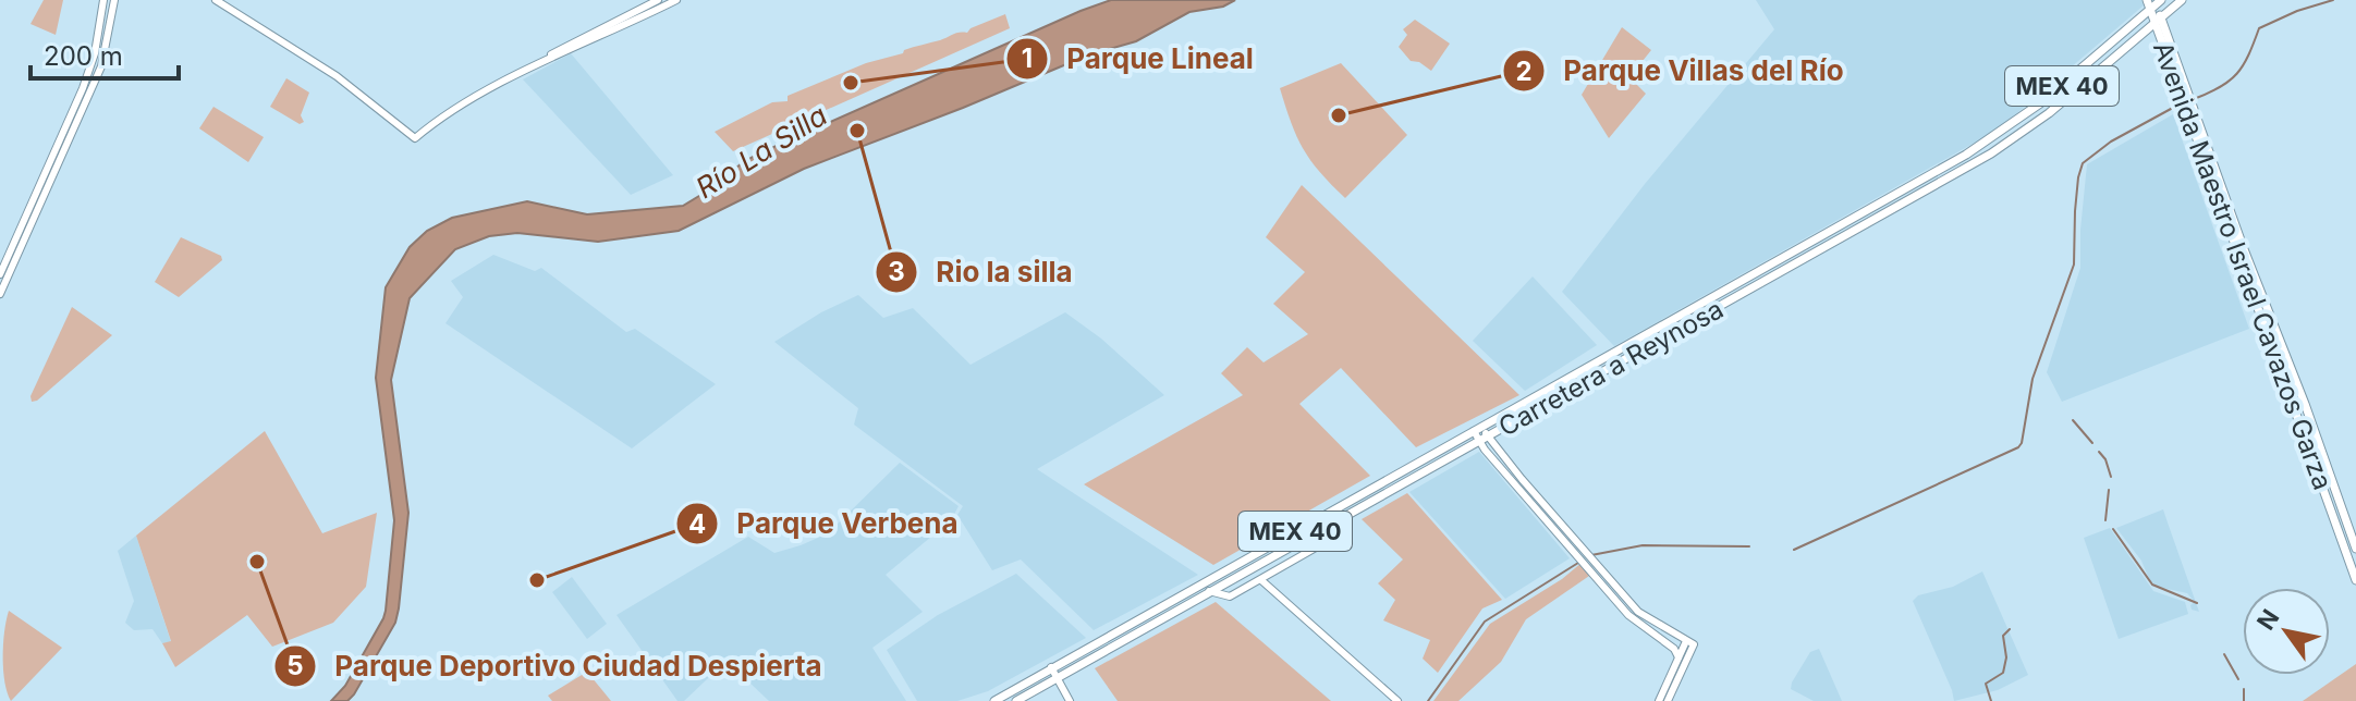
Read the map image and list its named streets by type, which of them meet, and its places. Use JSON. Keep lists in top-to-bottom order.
{
  "streets": {
    "main road": ["MEX 40", "Avenida Maestro Israel Cavazos Garza", "Carretera a Reynosa"]
  },
  "crossings": [
    ["Avenida Maestro Israel Cavazos Garza", "Carretera a Reynosa"]
  ],
  "water": ["Río La Silla"],
  "places": [
    "Parque Lineal",
    "Parque Villas del Río",
    "Rio la silla",
    "Parque Deportivo Ciudad Despierta",
    "Parque Verbena"
  ],
  "scale_bar": "200 m",
  "north": "top left"
}
